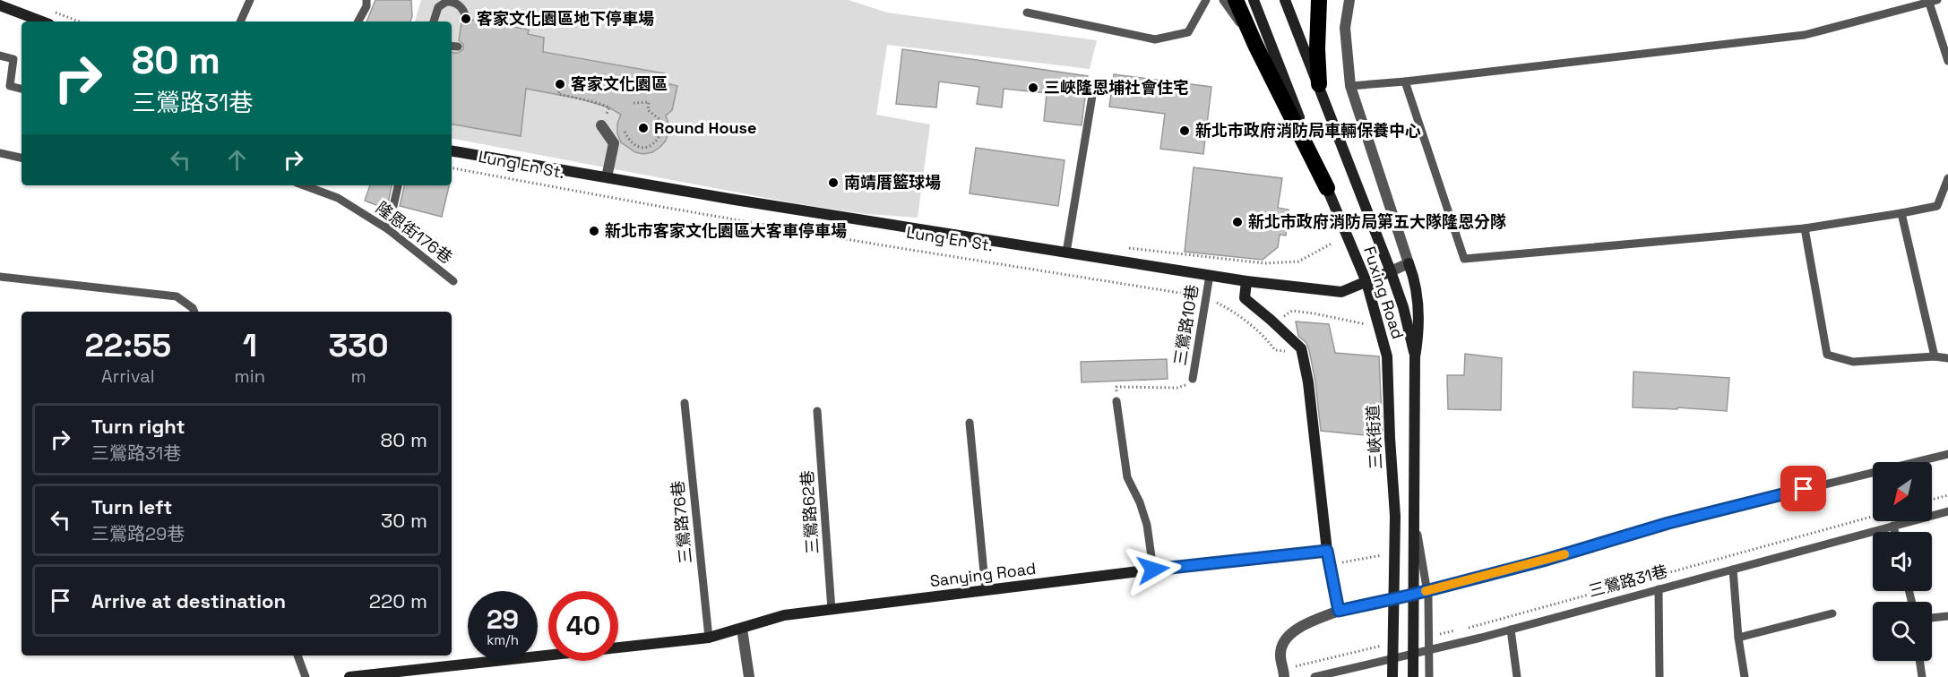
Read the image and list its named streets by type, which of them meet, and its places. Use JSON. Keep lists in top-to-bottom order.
{
  "streets": {
    "street": [
      "Lung En St.",
      "Fuxing Road",
      "三峽街道",
      "Sanying Road"
    ],
    "lane": [
      "隆恩街176巷",
      "三鶯路10巷",
      "三鶯路62巷",
      "三鶯路76巷",
      "三鶯路31巷"
    ]
  },
  "crossings": [
    ["Lung En St.", "Fuxing Road"],
    ["Lung En St.", "三鶯路10巷"],
    ["Fuxing Road", "三峽街道"],
    ["三鶯路62巷", "Sanying Road"],
    ["三鶯路76巷", "Sanying Road"]
  ],
  "places": [
    "客家文化園區地下停車場",
    "客家文化園區",
    "三峽隆恩埔社會住宅",
    "Round House",
    "新北市政府消防局車輛保養中心",
    "南靖厝籃球場",
    "新北市政府消防局第五大隊隆恩分隊",
    "新北市客家文化園區大客車停車場"
  ],
  "north": "bottom left",
  "page": {
    "turn": ["80 m", "三鶯路31巷"],
    "eta": [
      "22:55",
      "Arrival",
      "1",
      "min",
      "330",
      "m"
    ],
    "list": [
      {
        "name": "Turn right",
        "note": "三鶯路31巷",
        "value": "80 m"
      },
      {
        "name": "Turn left",
        "note": "三鶯路29巷",
        "value": "30 m"
      },
      {
        "name": "Arrive at destination",
        "value": "220 m"
      }
    ],
    "speed": "29 km/h",
    "limit": "40"
  }
}
